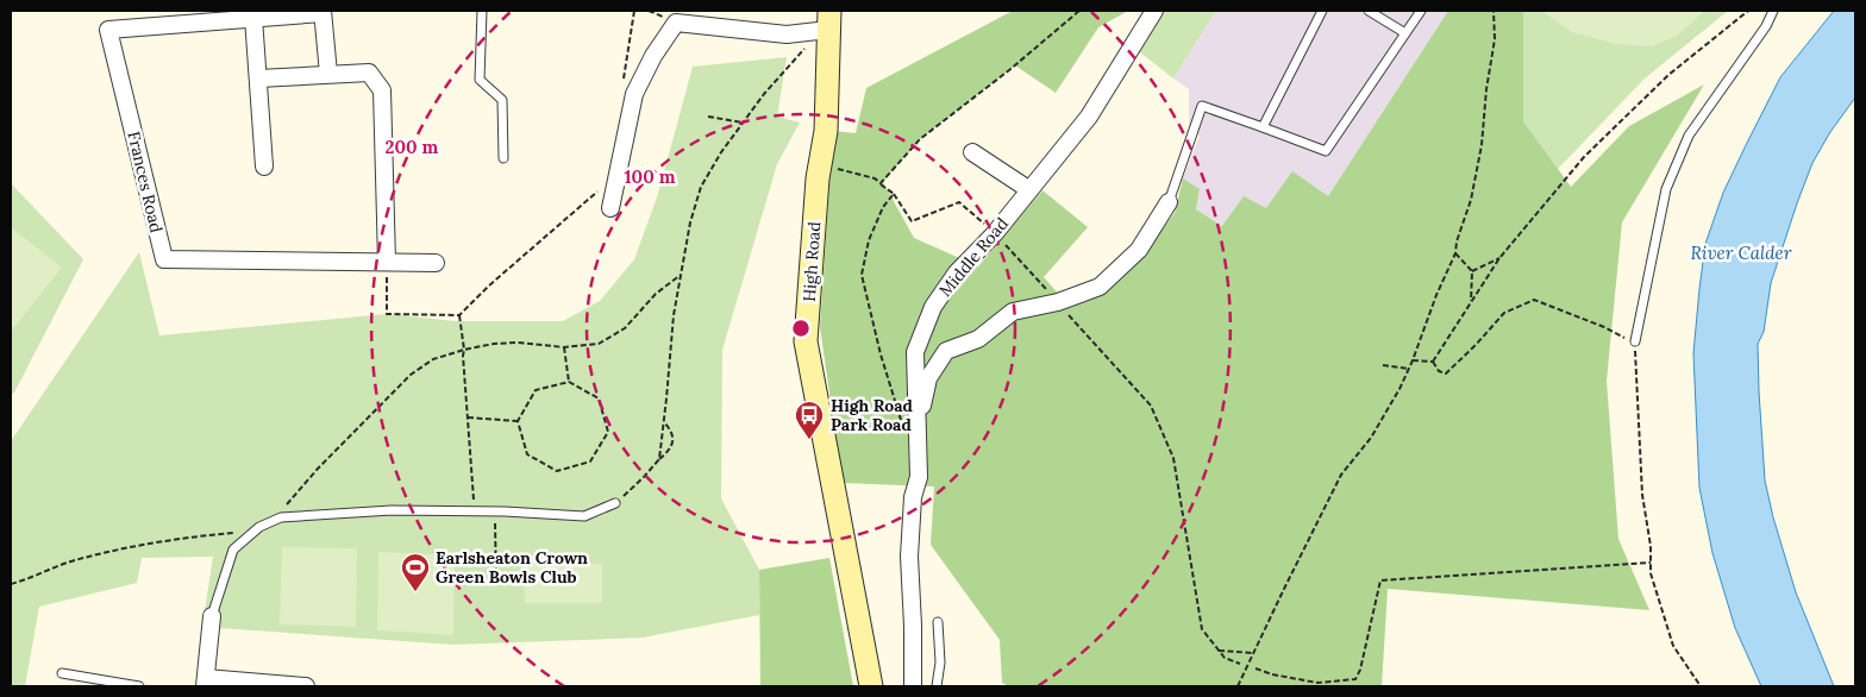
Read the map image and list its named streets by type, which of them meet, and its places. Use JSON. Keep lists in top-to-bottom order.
{
  "streets": {
    "street": ["Frances Road", "Middle Road", "High Road"]
  },
  "water": ["River Calder"],
  "places": {
    "bus stop": ["High Road Park Road"],
    "sports": ["Earlsheaton Crown Green Bowls Club"]
  },
  "rings": ["200 m", "100 m"]
}
